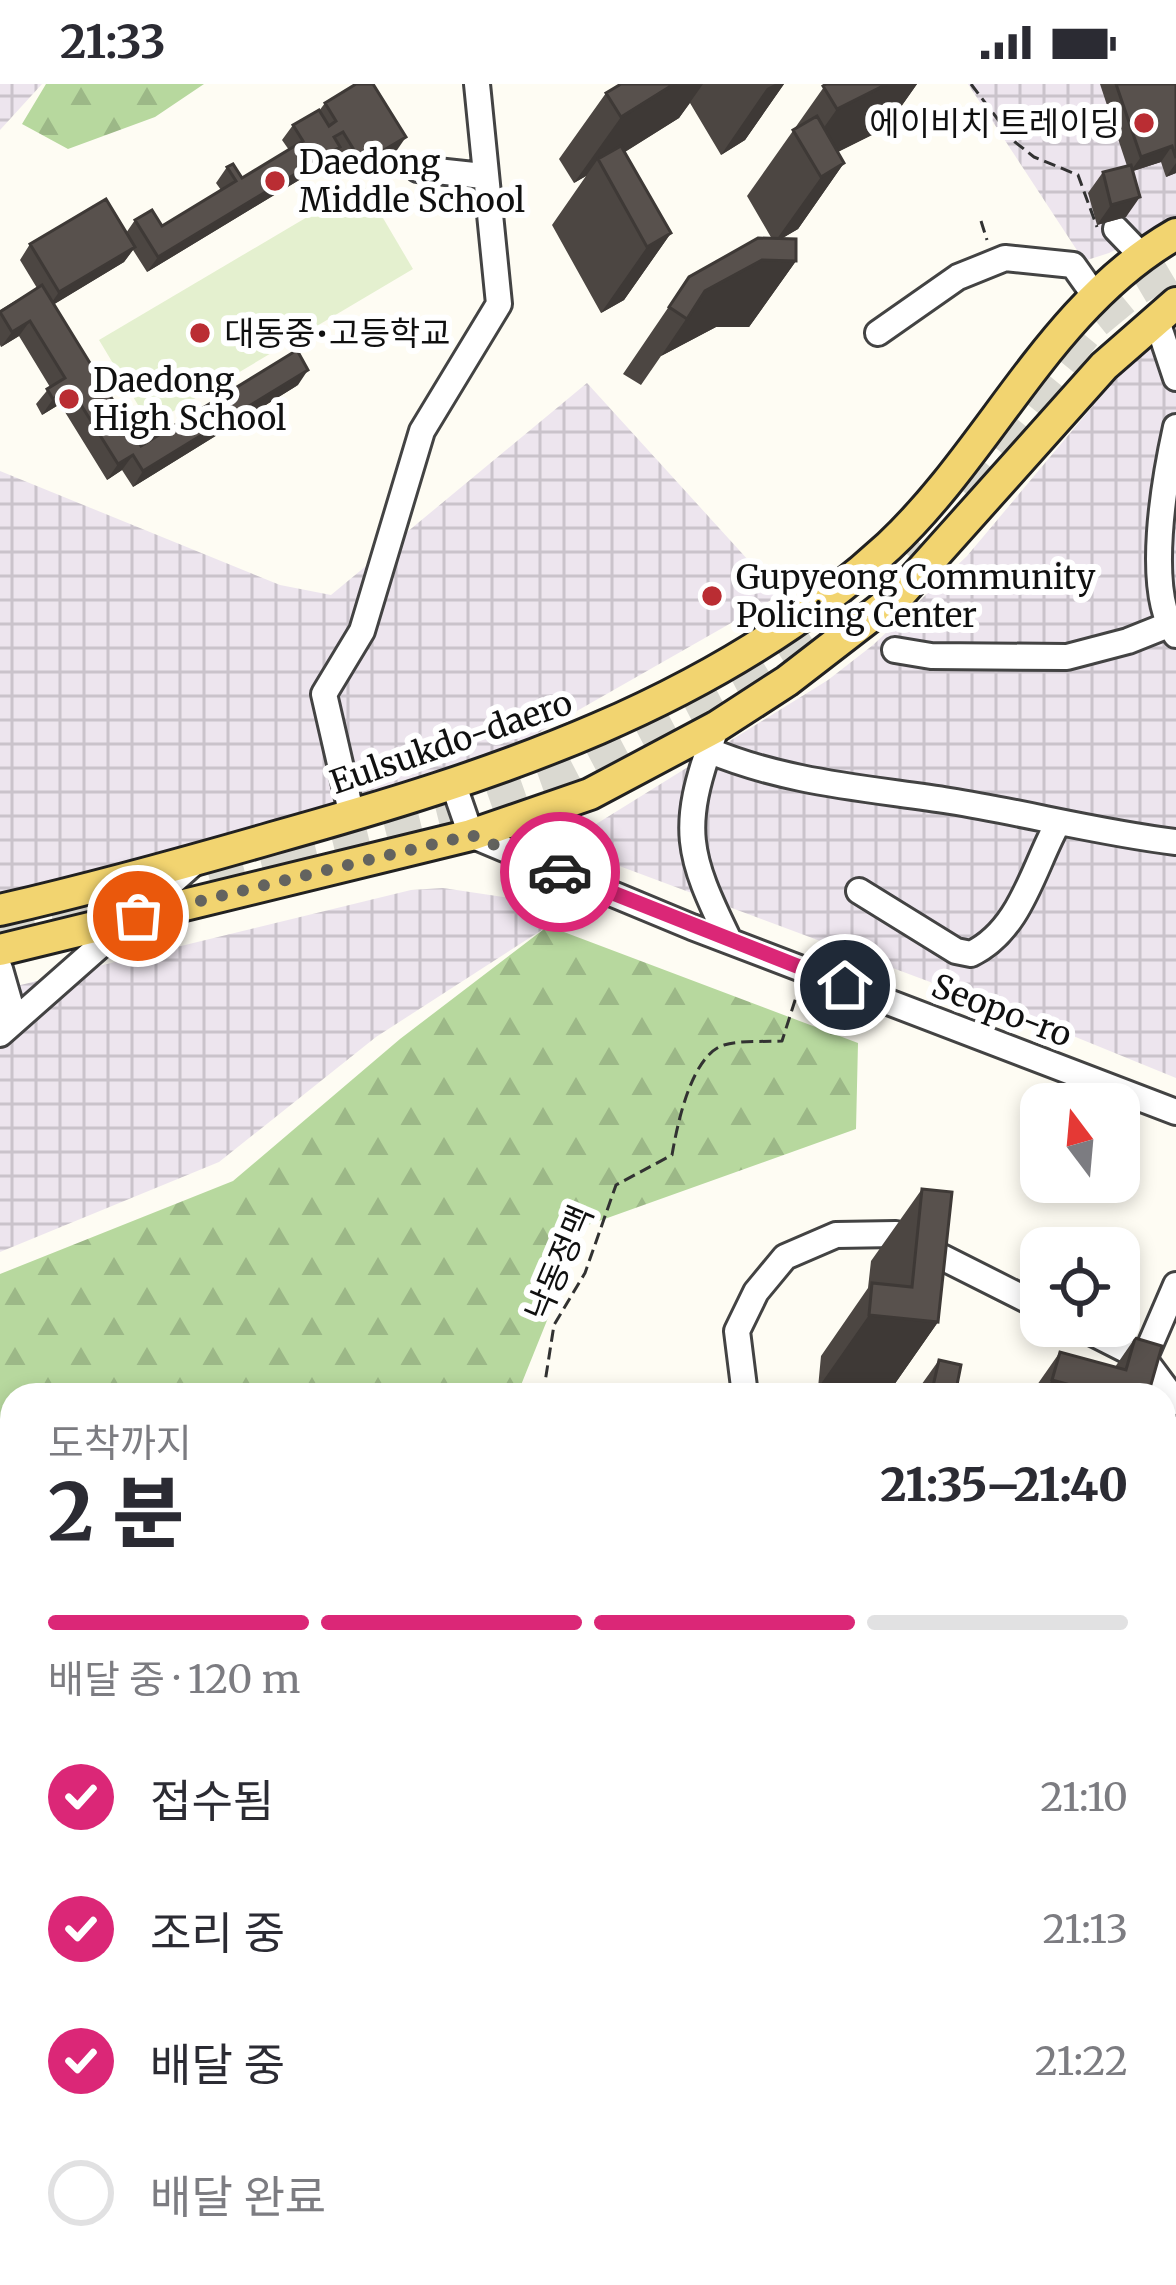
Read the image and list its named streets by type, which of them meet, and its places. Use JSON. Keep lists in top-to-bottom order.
{
  "streets": {
    "main road": ["Eulsukdo-daero"],
    "street": ["Seopo-ro"],
    "path": ["낙동정맥"]
  },
  "crossings": [
    ["Seopo-ro", "낙동정맥"]
  ],
  "places": [
    "에이비치 트레이딩",
    "Daedong Middle School",
    "대동중•고등학교",
    "Daedong High School",
    "Gupyeong Community Policing Center"
  ],
  "north": "top",
  "page": {
    "status": "21:33",
    "heading": ["2 분", "도착까지", "21:35–21:40"],
    "bar": "배달 중 · 120 m",
    "list": [
      ["접수됨", "21:10"],
      ["조리 중", "21:13"],
      ["배달 중", "21:22"],
      "배달 완료"
    ]
  }
}
